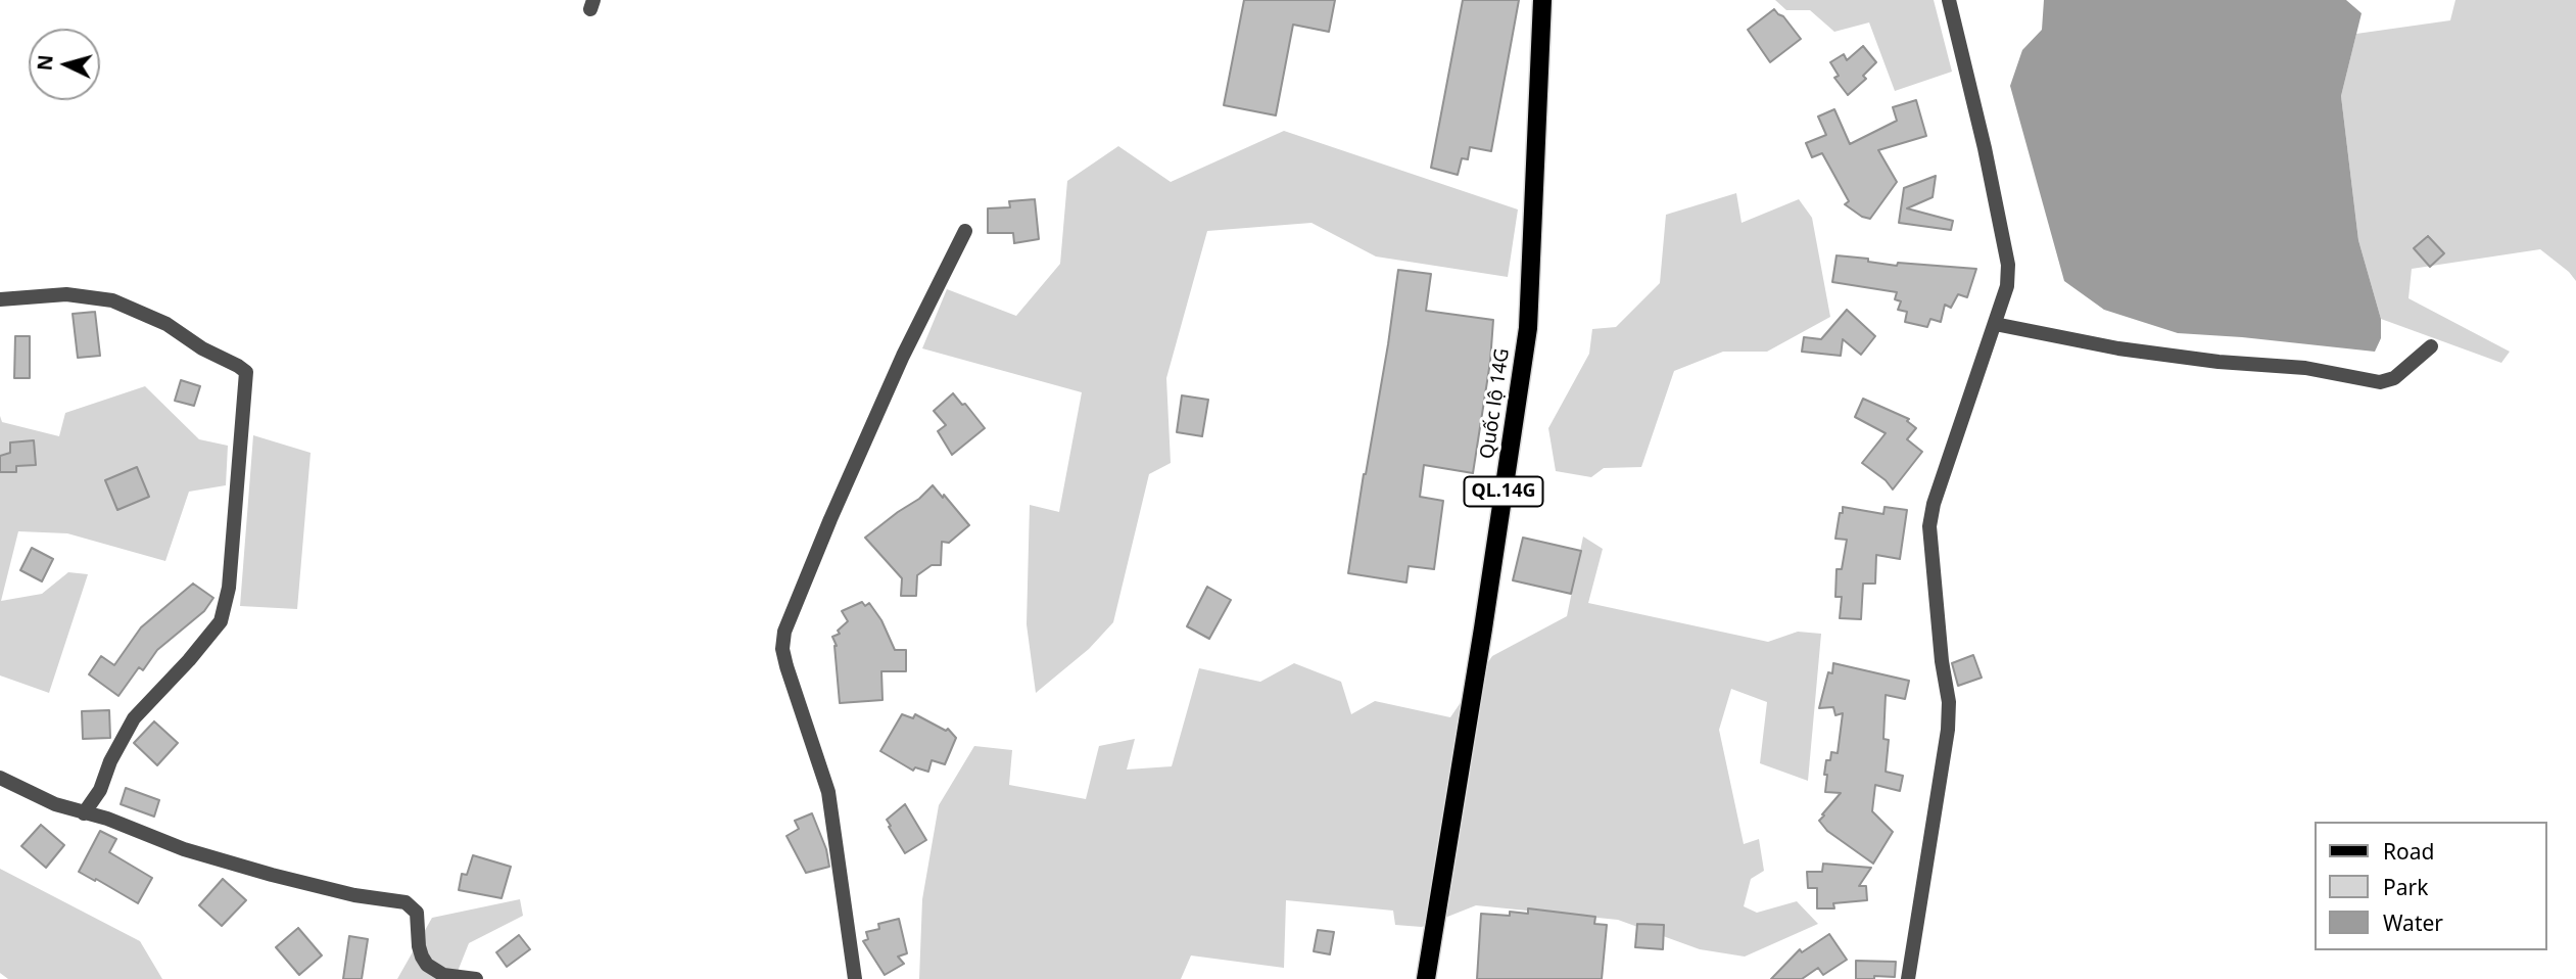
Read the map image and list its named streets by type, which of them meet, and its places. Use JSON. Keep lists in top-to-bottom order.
{
  "streets": {
    "main road": ["Quốc lộ 14G", "QL.14G"]
  },
  "legend": ["Road", "Park", "Water"],
  "north": "left"
}
